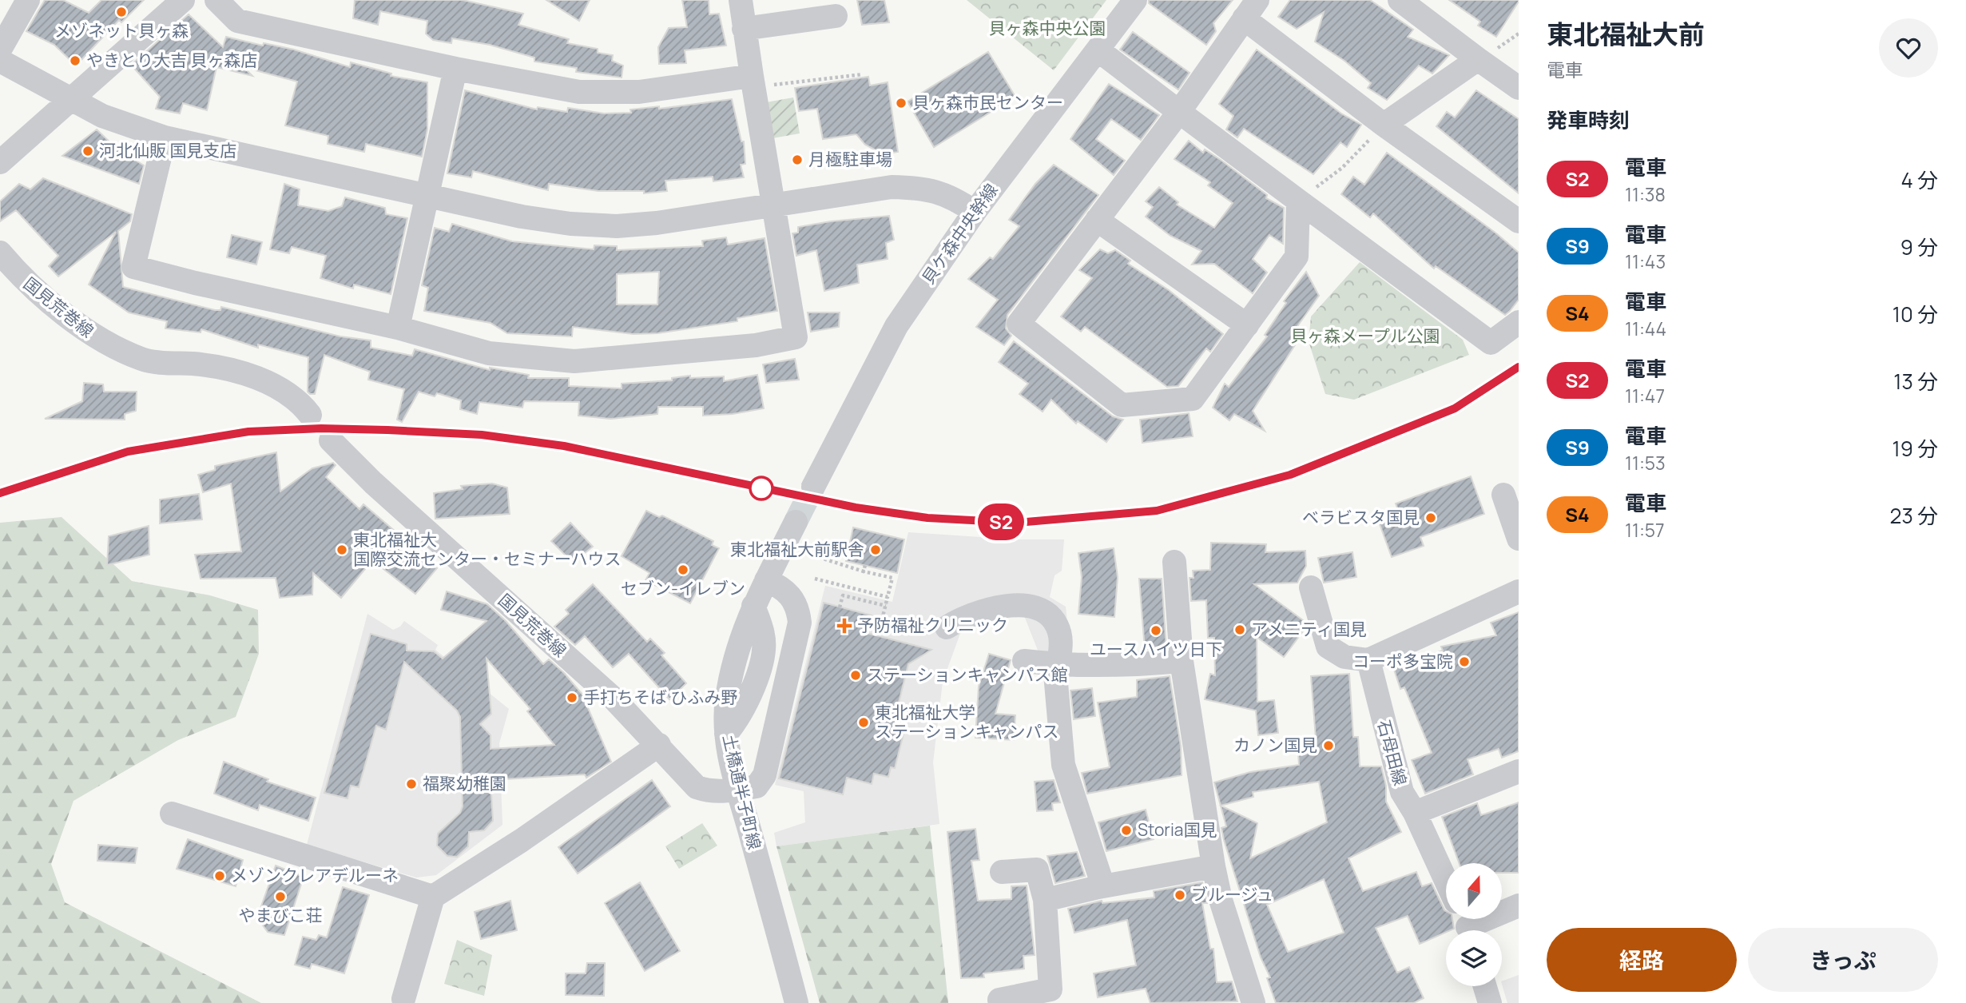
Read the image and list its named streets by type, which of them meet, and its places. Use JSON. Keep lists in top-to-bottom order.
{
  "streets": {
    "street": [
      "貝ケ森中央幹線",
      "国見荒巻線",
      "石母田線",
      "土橋通半子町線"
    ]
  },
  "crossings": [
    ["国見荒巻線", "土橋通半子町線"]
  ],
  "parks": ["貝ヶ森中央公園", "貝ヶ森メープル公園"],
  "places": {
    "other": [
      "メゾネット貝ヶ森",
      "やきとり大吉 貝ヶ森店",
      "貝ヶ森市民センター",
      "河北仙販 国見支店",
      "月極駐車場",
      "ベラビスタ国見",
      "東北福祉大 国際交流センター・セミナーハウス",
      "東北福祉大前駅舎",
      "セブン-イレブン",
      "アメニティ国見",
      "ユースハイツ日下",
      "コーポ多宝院",
      "ステーションキャンパス館",
      "手打ちそば ひふみ野",
      "東北福祉大学 ステーションキャンパス",
      "カノン国見",
      "福聚幼稚園",
      "Storia国見",
      "メゾンクレアデルーネ",
      "ブルージュ",
      "やまびこ荘"
    ],
    "health": ["予防福祉クリニック"]
  },
  "north": "top",
  "page": {
    "on_map": "S2",
    "heading": [
      ["東北福祉大前", "電車"],
      "発車時刻"
    ],
    "list": [
      {
        "mark": "S2",
        "name": "電車",
        "note": "11:38",
        "value": "4 分"
      },
      {
        "mark": "S9",
        "name": "電車",
        "note": "11:43",
        "value": "9 分"
      },
      {
        "mark": "S4",
        "name": "電車",
        "note": "11:44",
        "value": "10 分"
      },
      {
        "mark": "S2",
        "name": "電車",
        "note": "11:47",
        "value": "13 分"
      },
      {
        "mark": "S9",
        "name": "電車",
        "note": "11:53",
        "value": "19 分"
      },
      {
        "mark": "S4",
        "name": "電車",
        "note": "11:57",
        "value": "23 分"
      }
    ],
    "buttons": ["経路", "きっぷ"]
  }
}
